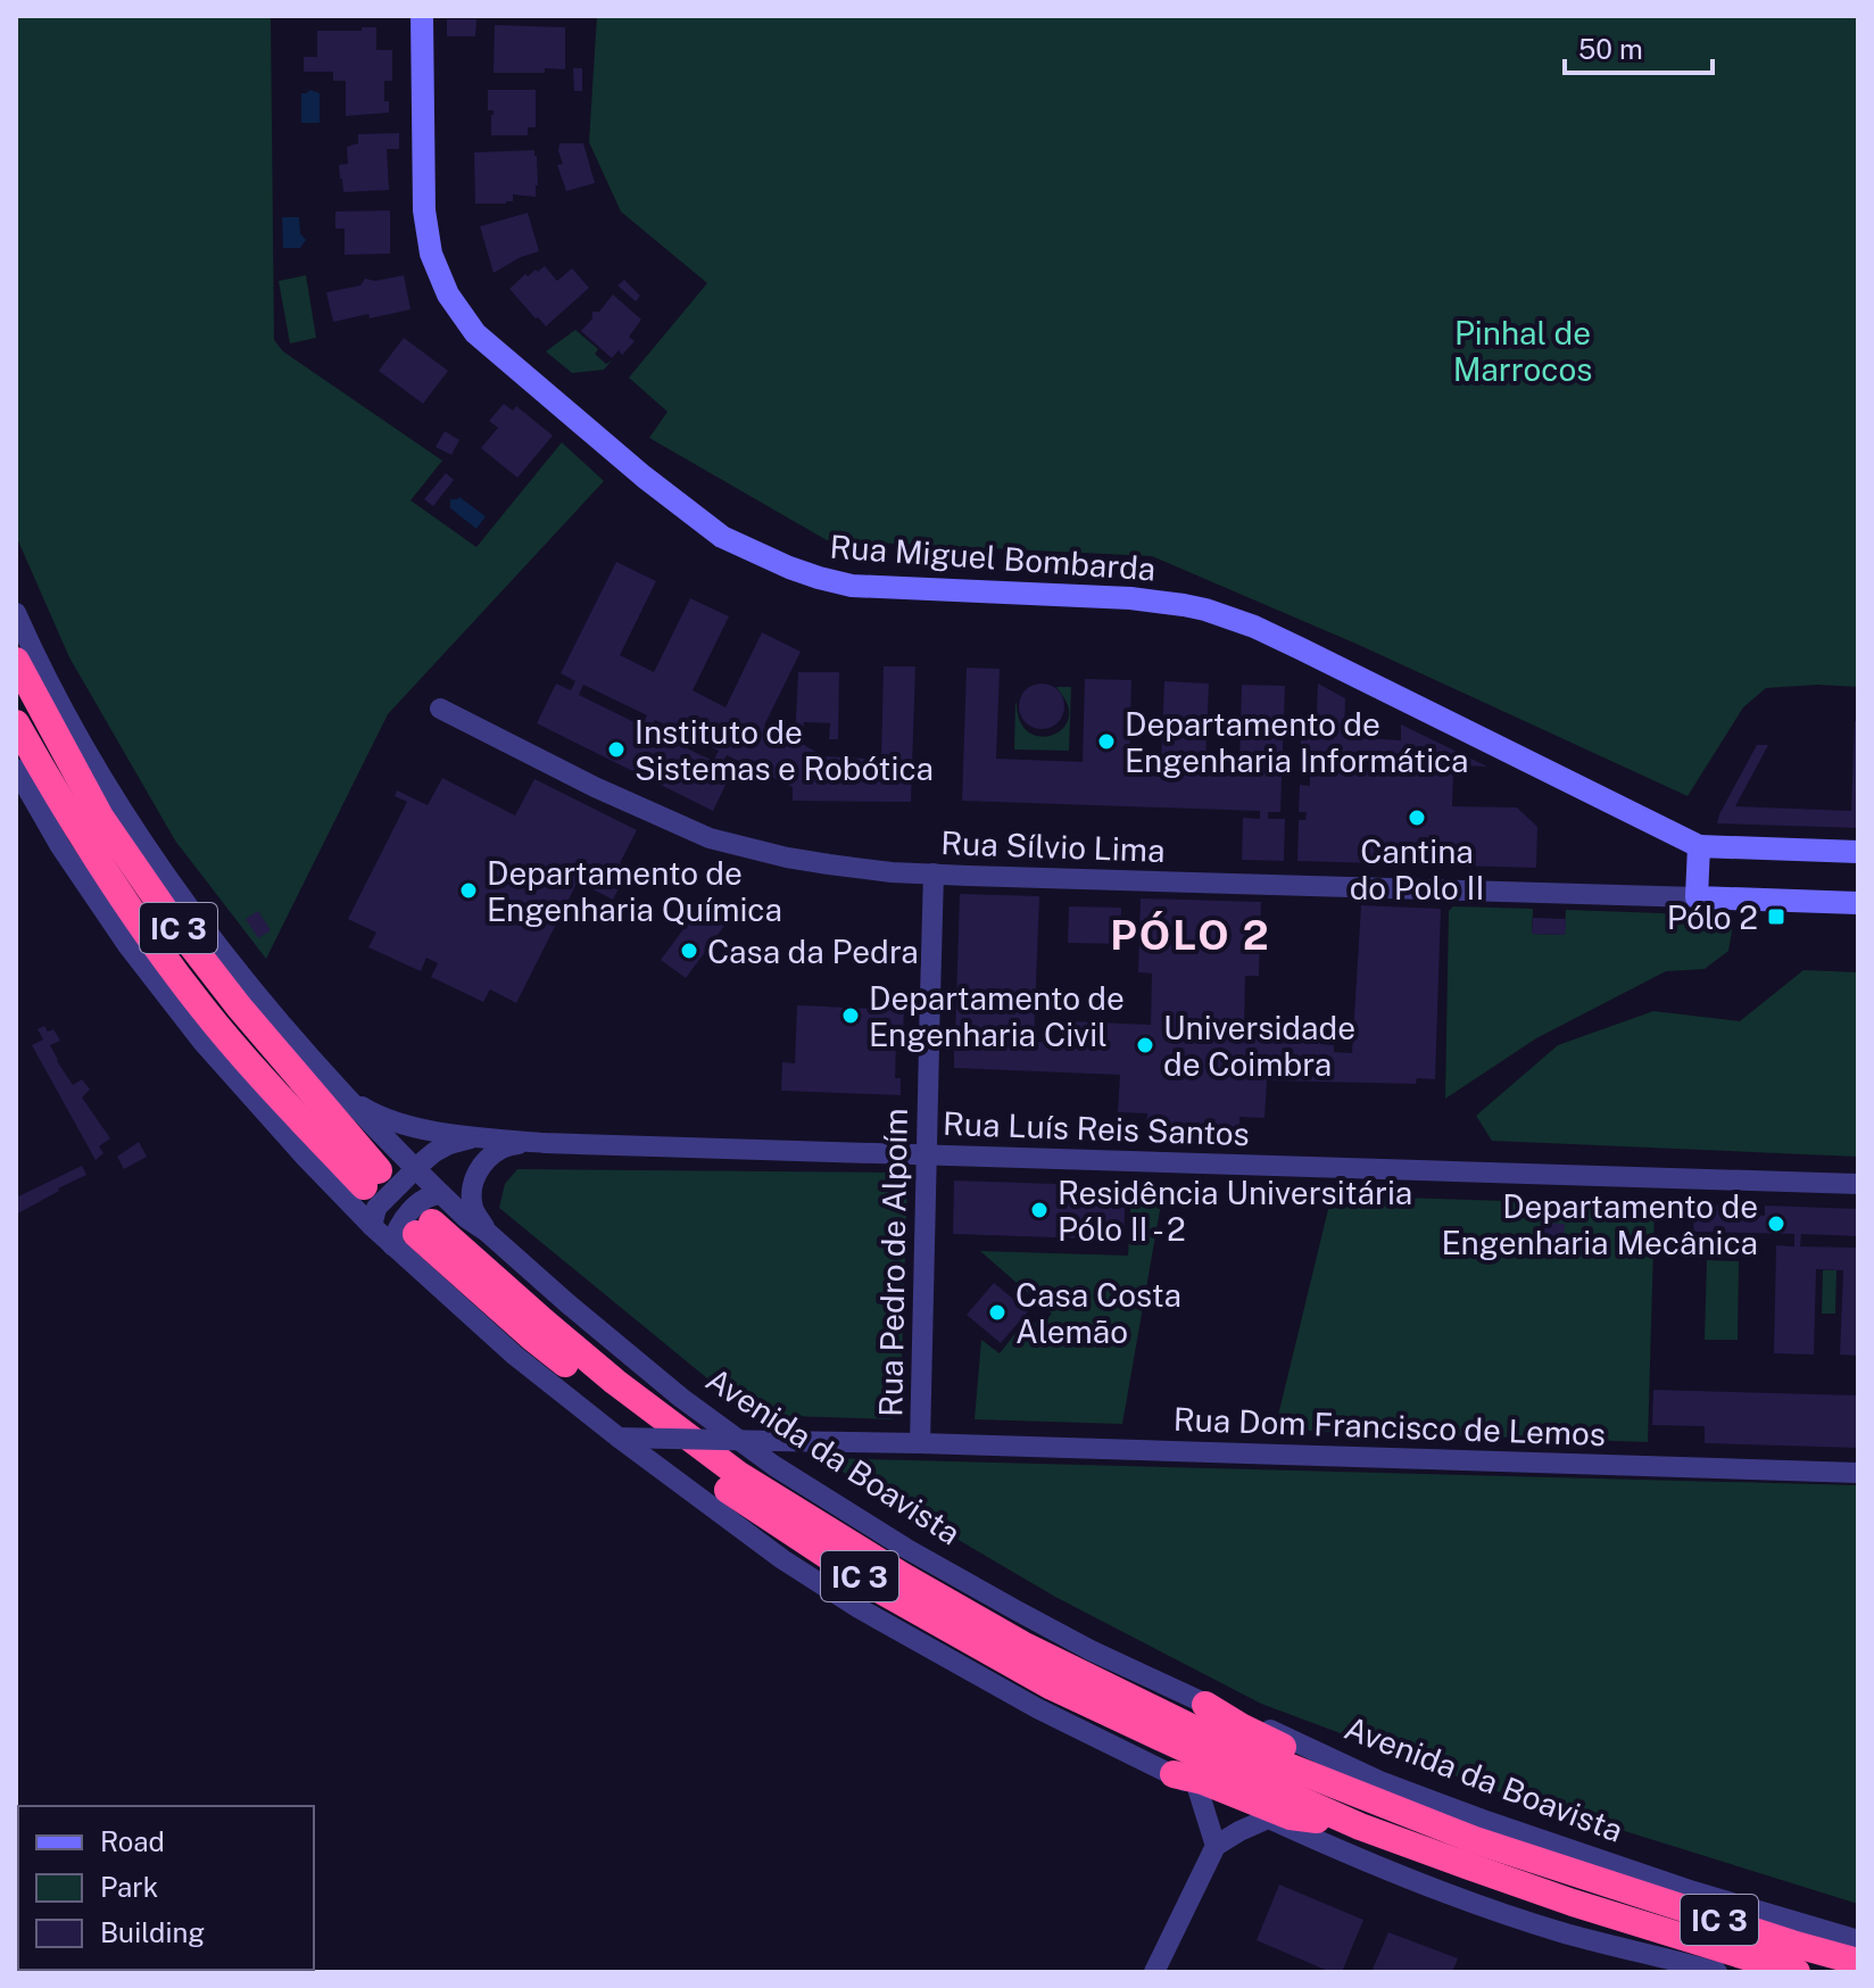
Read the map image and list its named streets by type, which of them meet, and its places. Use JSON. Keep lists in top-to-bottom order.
{
  "streets": {
    "highway": ["IC 3", "Avenida da Boavista"],
    "street": [
      "Rua Miguel Bombarda",
      "Rua Sílvio Lima",
      "Rua Luís Reis Santos",
      "Rua Pedro de Alpoím",
      "Rua Dom Francisco de Lemos"
    ]
  },
  "crossings": [
    ["Rua Sílvio Lima", "Rua Pedro de Alpoím"],
    ["Rua Luís Reis Santos", "Rua Pedro de Alpoím"],
    ["Rua Luís Reis Santos", "Avenida da Boavista"],
    ["Rua Pedro de Alpoím", "Rua Dom Francisco de Lemos"],
    ["Rua Pedro de Alpoím", "Avenida da Boavista"]
  ],
  "districts": ["PÓLO 2"],
  "parks": ["Pinhal de Marrocos"],
  "places": {
    "other": [
      "Departamento de Engenharia Informática",
      "Instituto de Sistemas e Robótica",
      "Cantina do Polo II",
      "Departamento de Engenharia Química",
      "Casa da Pedra",
      "Departamento de Engenharia Civil",
      "Universidade de Coimbra",
      "Residência Universitária Pólo II - 2",
      "Departamento de Engenharia Mecânica",
      "Casa Costa Alemão"
    ],
    "transit": ["Pólo 2"]
  },
  "legend": ["Road", "Park", "Building"],
  "scale_bar": "50 m"
}
